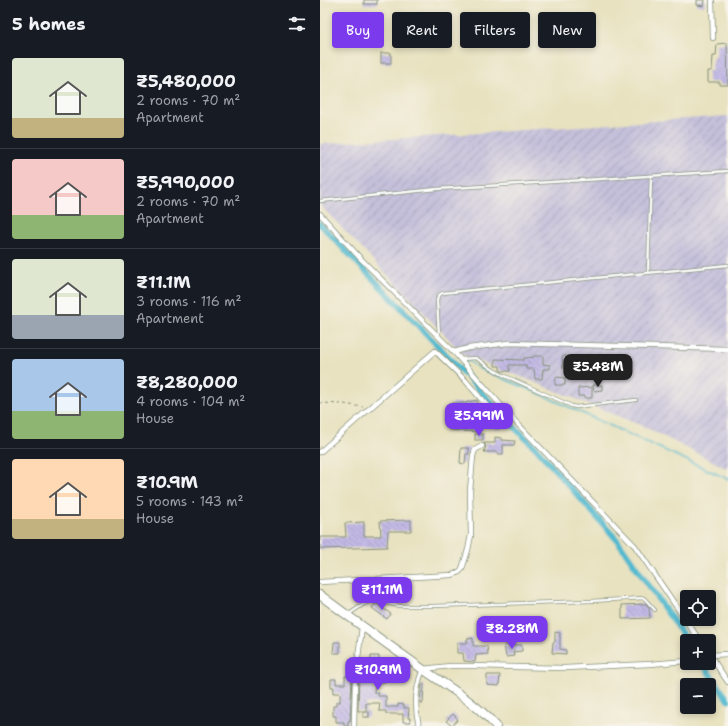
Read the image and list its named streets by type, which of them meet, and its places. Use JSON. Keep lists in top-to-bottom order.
{
  "page": {
    "heading": "5 homes",
    "chip": [
      "Buy",
      "Rent",
      "Filters",
      "New"
    ],
    "list": [
      {
        "name": "₹5,480,000",
        "note": "2 rooms · 70 m² · Apartment"
      },
      {
        "name": "₹5,990,000",
        "note": "2 rooms · 70 m² · Apartment"
      },
      {
        "name": "₹11.1M",
        "note": "3 rooms · 116 m² · Apartment"
      },
      {
        "name": "₹8,280,000",
        "note": "4 rooms · 104 m² · House"
      },
      {
        "name": "₹10.9M",
        "note": "5 rooms · 143 m² · House"
      }
    ],
    "price": [
      "₹5.48M",
      "₹5.99M",
      "₹11.1M",
      "₹8.28M",
      "₹10.9M"
    ],
    "map_buttons": ["+", "−"]
  }
}
